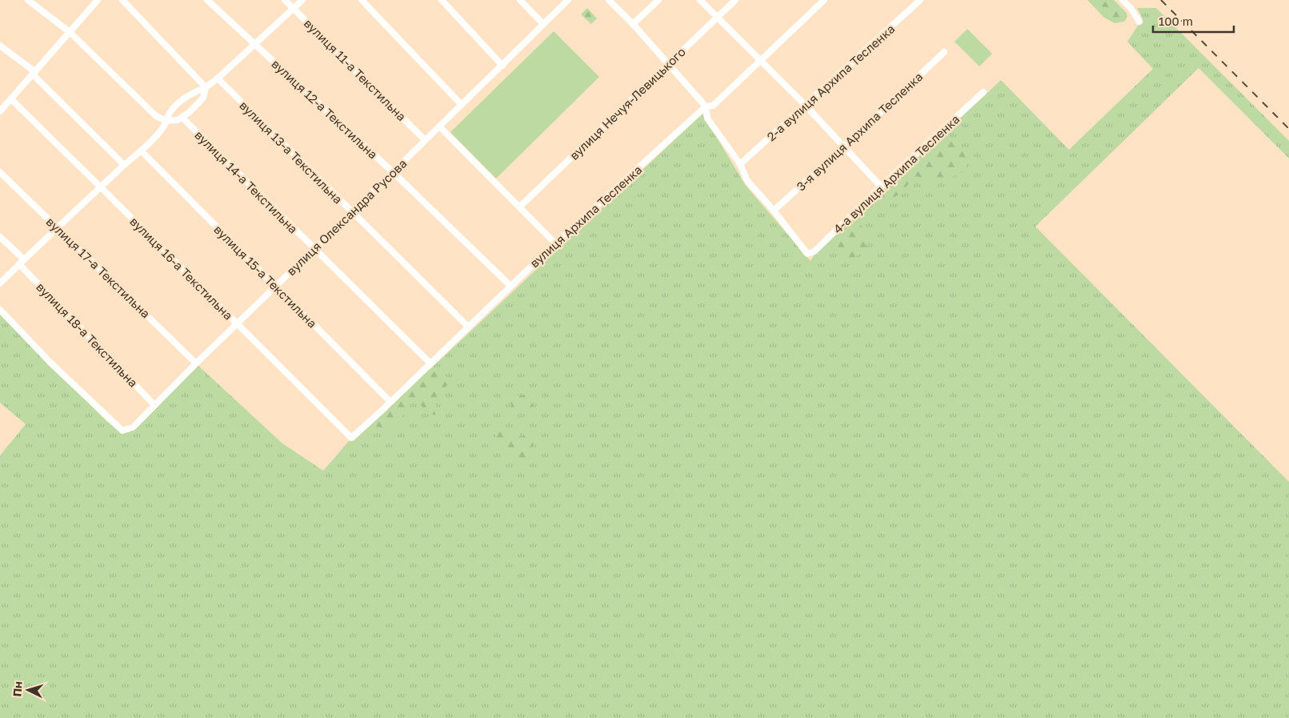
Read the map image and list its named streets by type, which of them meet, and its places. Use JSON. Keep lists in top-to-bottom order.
{
  "streets": {
    "street": [
      "вулиця 11-а Текстильна",
      "2-а вулиця Архипа Тесленка",
      "вулиця Нечуя-Левицького",
      "вулиця 12-а Текстильна",
      "3-я вулиця Архипа Тесленка",
      "вулиця 13-а Текстильна",
      "4-а вулиця Архипа Тесленка",
      "вулиця 14-а Текстильна",
      "вулиця Архипа Тесленка",
      "вулиця Олександра Русова",
      "вулиця 17-а Текстильна",
      "вулиця 16-а Текстильна",
      "вулиця 15-а Текстильна",
      "вулиця 18-а Текстильна"
    ]
  },
  "crossings": [
    ["вулиця 11-а Текстильна", "вулиця Олександра Русова"],
    ["вулиця 12-а Текстильна", "вулиця Архипа Тесленка"],
    ["вулиця 12-а Текстильна", "вулиця Олександра Русова"],
    ["3-я вулиця Архипа Тесленка", "4-а вулиця Архипа Тесленка"],
    ["вулиця 13-а Текстильна", "вулиця Архипа Тесленка"],
    ["вулиця 13-а Текстильна", "вулиця Олександра Русова"],
    ["вулиця 14-а Текстильна", "вулиця Архипа Тесленка"],
    ["вулиця 14-а Текстильна", "вулиця Олександра Русова"],
    ["вулиця Архипа Тесленка", "вулиця 16-а Текстильна"],
    ["вулиця Архипа Тесленка", "вулиця 15-а Текстильна"],
    ["вулиця Олександра Русова", "вулиця 17-а Текстильна"],
    ["вулиця Олександра Русова", "вулиця 16-а Текстильна"],
    ["вулиця Олександра Русова", "вулиця 15-а Текстильна"],
    ["вулиця Олександра Русова", "вулиця 18-а Текстильна"]
  ],
  "scale_bar": "100 m",
  "north": "left"
}
